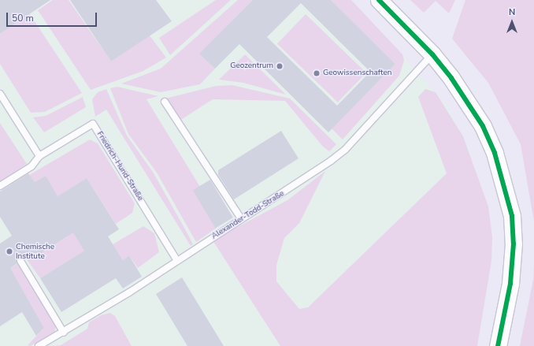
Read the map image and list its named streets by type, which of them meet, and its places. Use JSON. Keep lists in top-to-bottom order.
{
  "streets": {
    "lane": ["Friedrich-Hund-Straße", "Alexander-Todd-Straße"]
  },
  "crossings": [
    ["Friedrich-Hund-Straße", "Alexander-Todd-Straße"]
  ],
  "places": ["Geozentrum", "Geowissenschaften", "Chemische Institute"],
  "scale_bar": "50 m",
  "north": "top"
}
